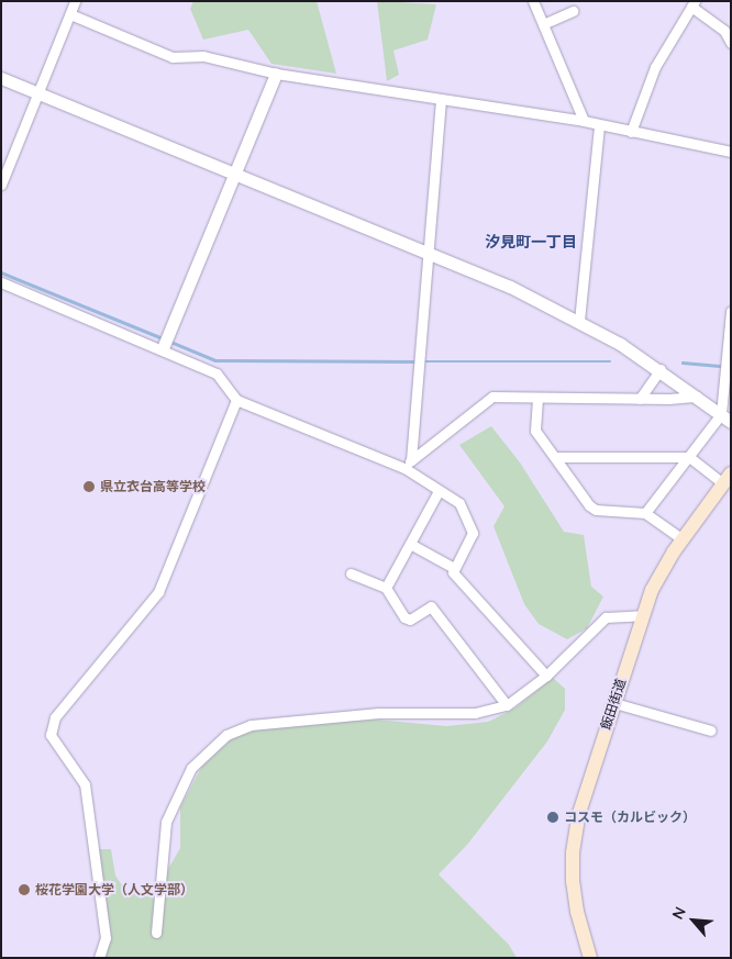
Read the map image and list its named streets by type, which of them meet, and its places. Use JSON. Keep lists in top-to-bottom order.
{
  "streets": {
    "main road": ["飯田街道"]
  },
  "districts": ["汐見町一丁目"],
  "places": ["県立衣台高等学校", "コスモ（カルビック）", "桜花学園大学（人文学部）"],
  "north": "top left"
}
